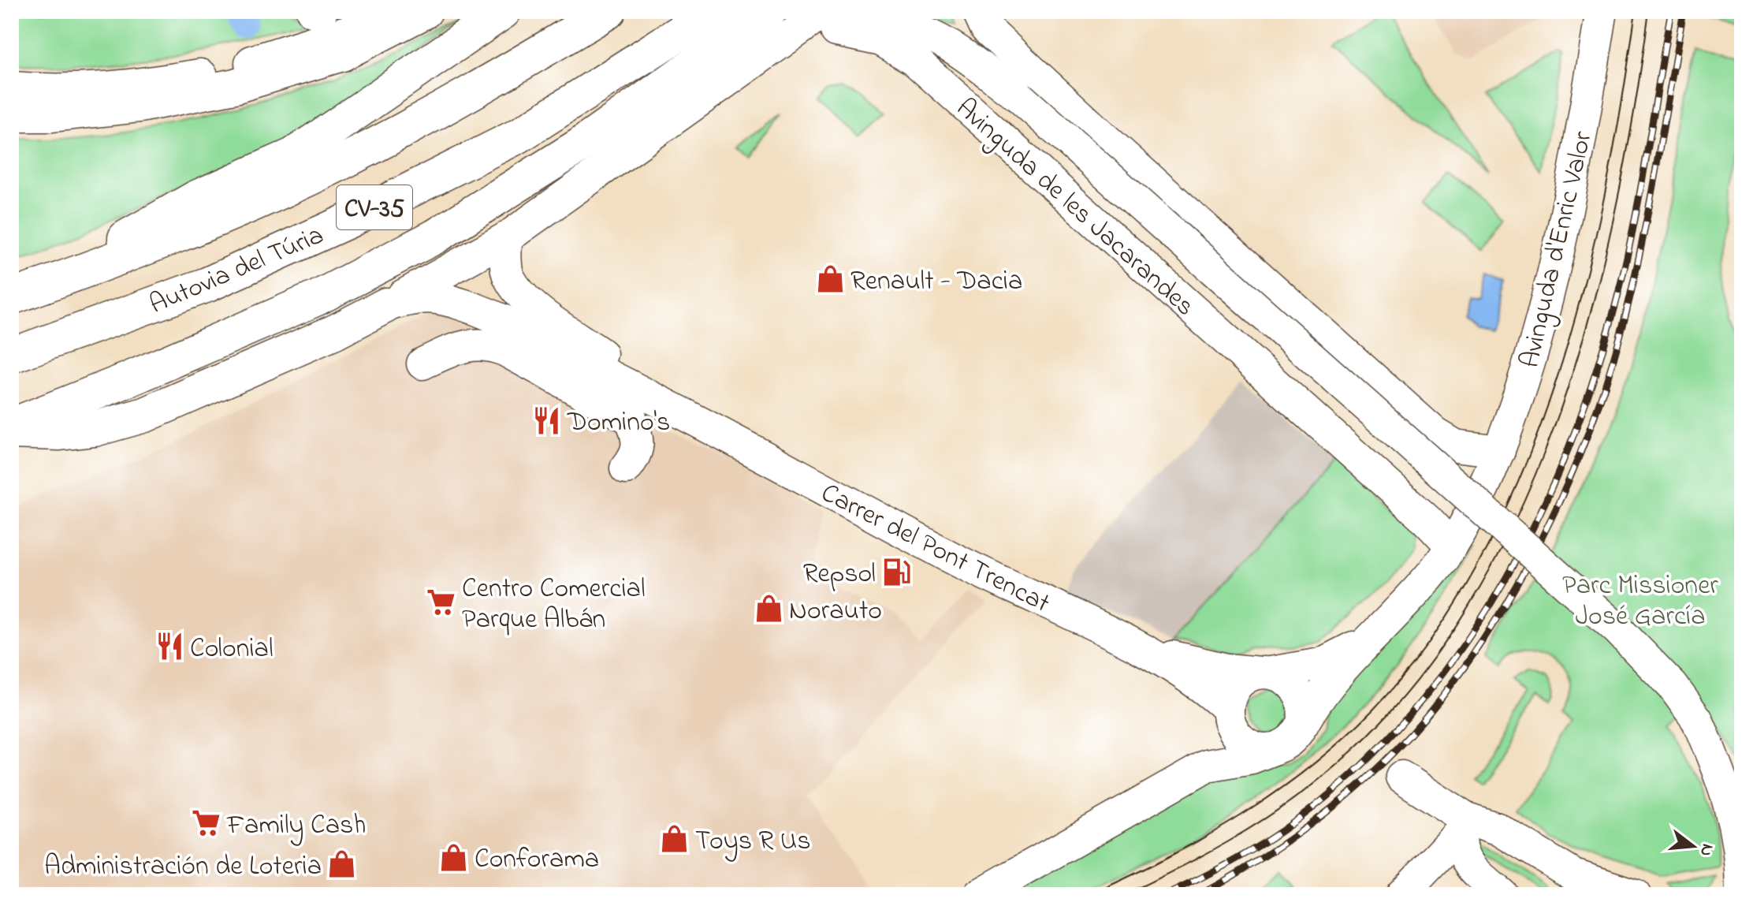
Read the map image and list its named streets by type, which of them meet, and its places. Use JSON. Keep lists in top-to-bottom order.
{
  "streets": {
    "main road": ["CV-35", "Autovia del Túria"],
    "street": ["Avinguda de les Jacarandes", "Avinguda d'Enric Valor", "Carrer del Pont Trencat"]
  },
  "crossings": [
    ["Avinguda de les Jacarandes", "Avinguda d'Enric Valor"],
    ["Avinguda d'Enric Valor", "Carrer del Pont Trencat"]
  ],
  "parks": ["Parc Missioner José García"],
  "places": {
    "shop": [
      "Renault - Dacia",
      "Norauto",
      "Toys R Us",
      "Conforama",
      "Administración de Loteria"
    ],
    "restaurant": ["Domino's", "Colonial"],
    "fuel station": ["Repsol"],
    "supermarket": ["Centro Comercial Parque Albán", "Family Cash"]
  },
  "north": "right"
}
